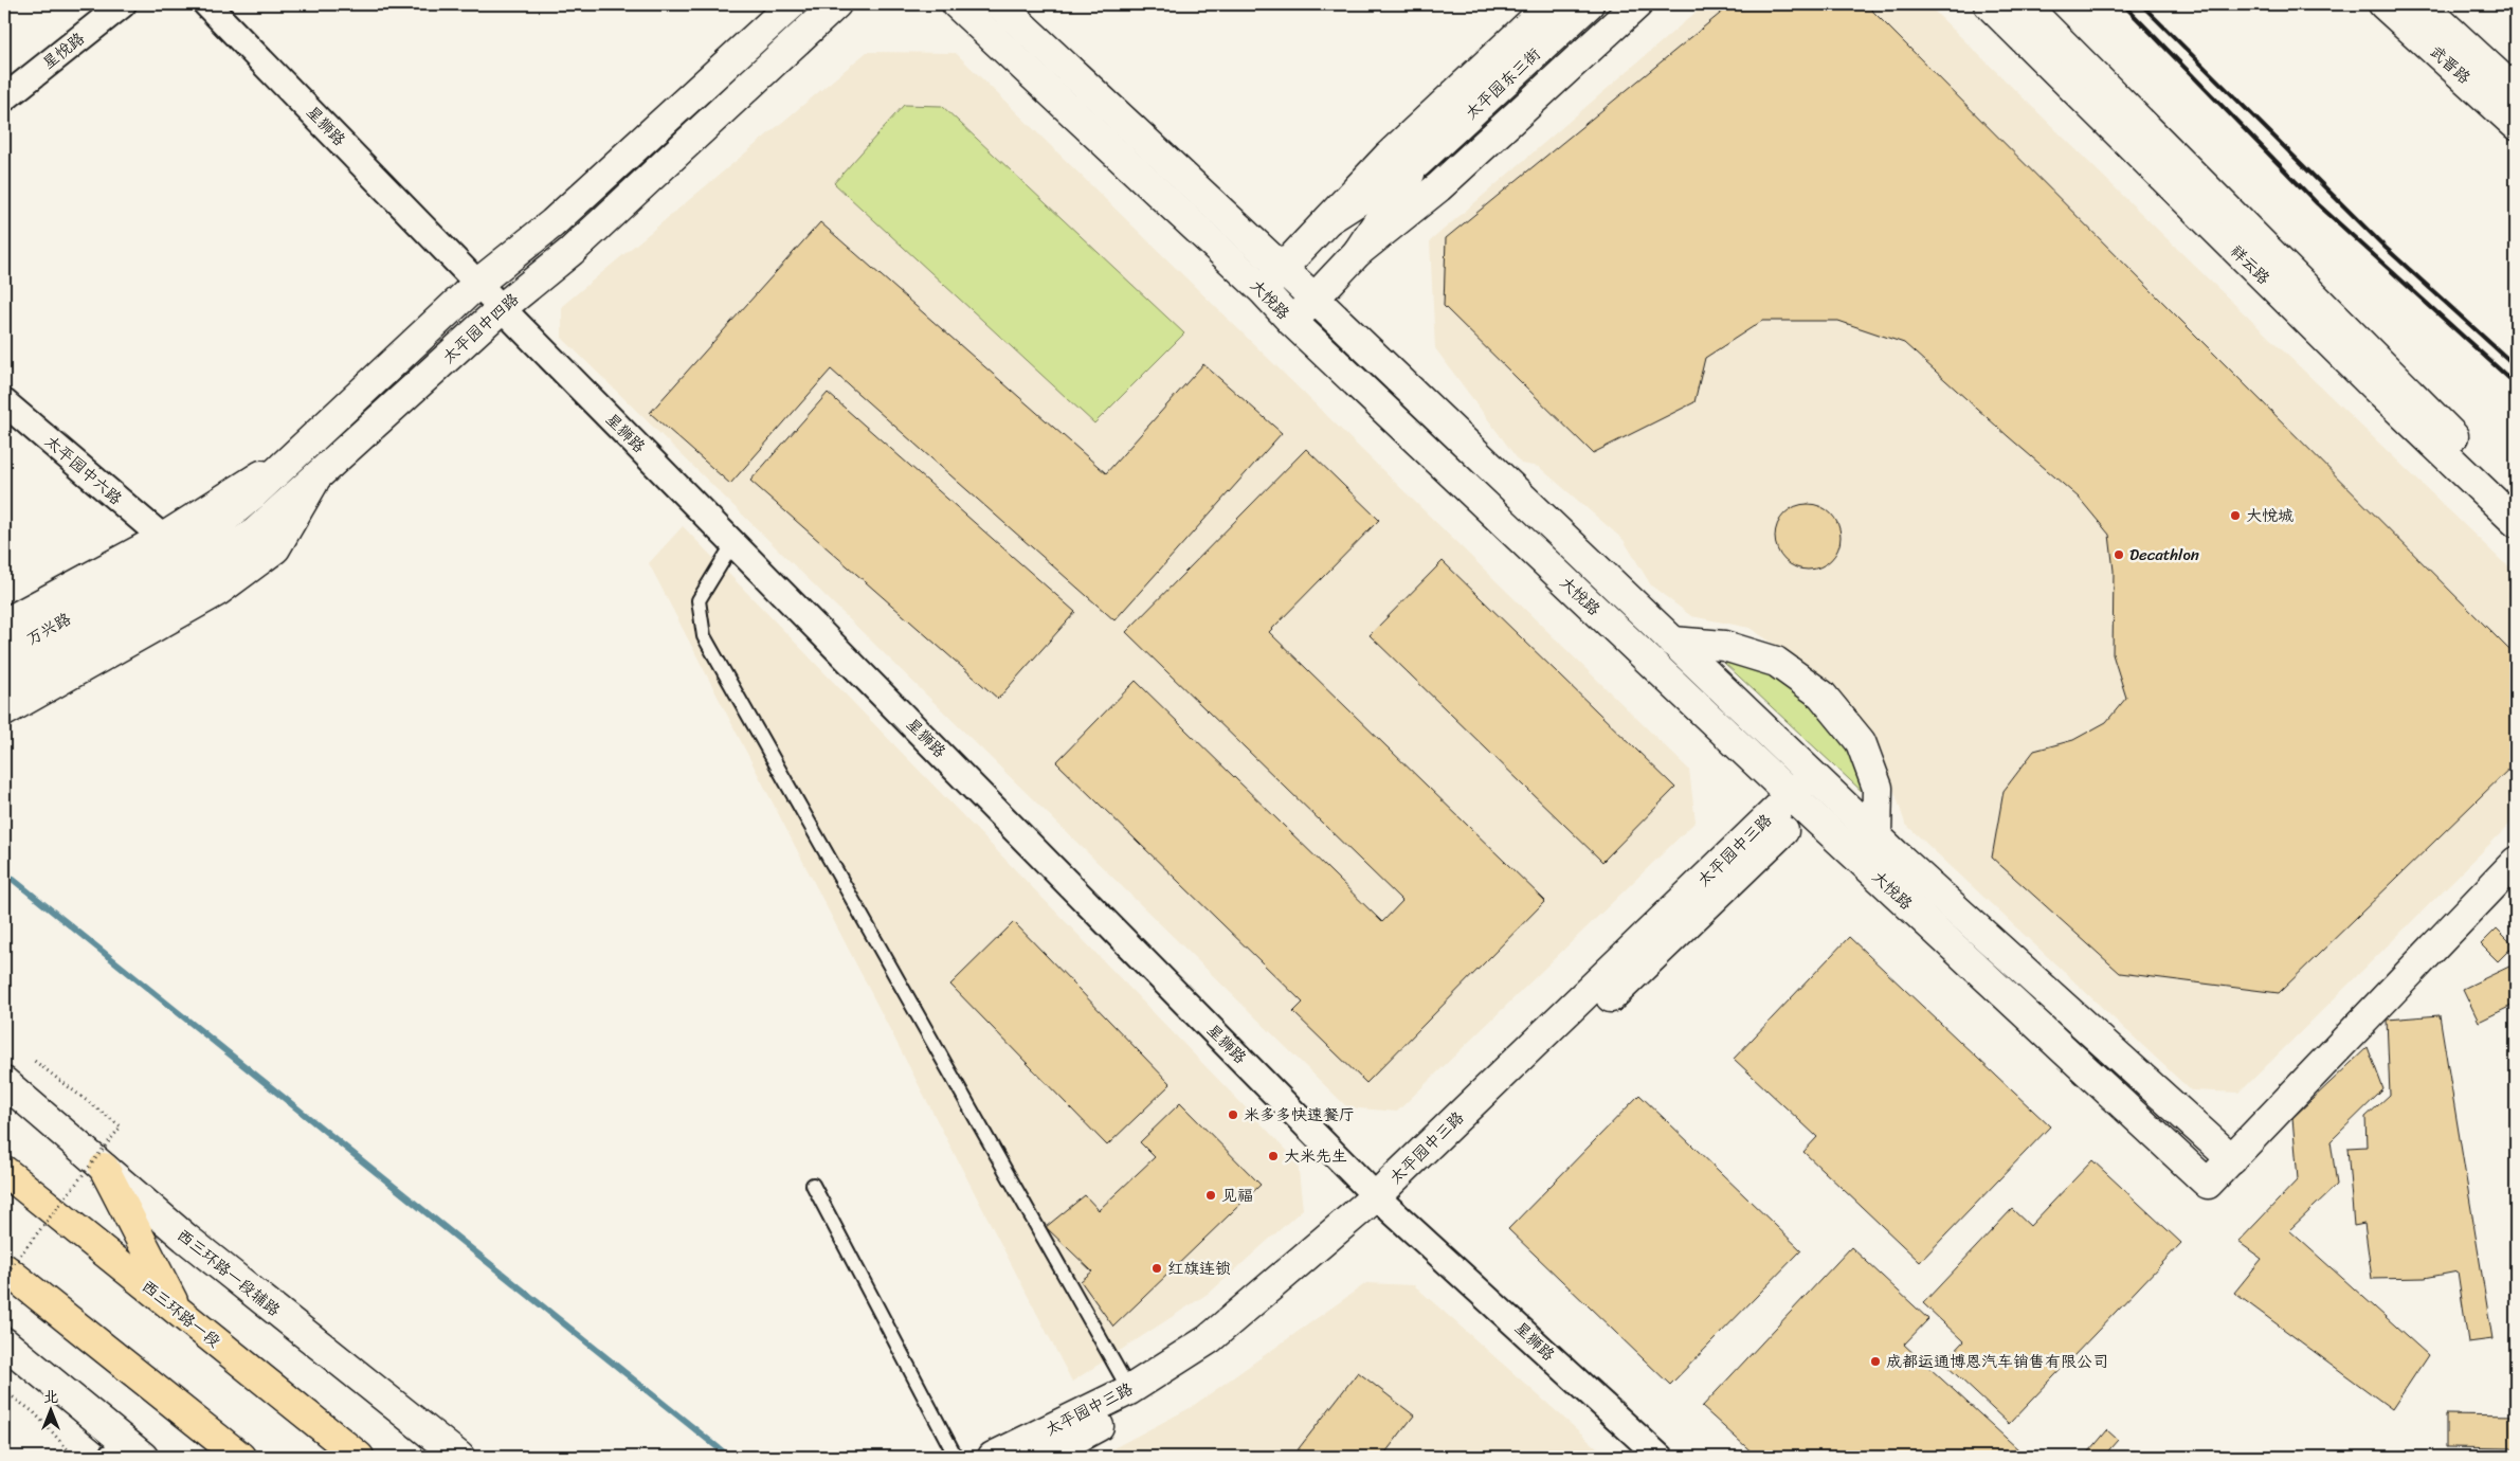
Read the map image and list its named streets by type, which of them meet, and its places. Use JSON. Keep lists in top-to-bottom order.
{
  "streets": {
    "highway": ["西三环路一段"],
    "street": [
      "星悦路",
      "武晋路",
      "太平园东三街",
      "星狮路",
      "祥云路",
      "大悦路",
      "太平园中四路",
      "太平园中六路",
      "万兴路",
      "太平园中三路",
      "西三环路一段辅路"
    ]
  },
  "crossings": [
    ["星狮路", "太平园中四路"],
    ["星狮路", "太平园中三路"],
    ["大悦路", "太平园中三路"],
    ["太平园中四路", "万兴路"]
  ],
  "places": [
    "大悦城",
    "Decathlon",
    "米多多快速餐厅",
    "大米先生",
    "见福",
    "红旗连锁",
    "成都运通博恩汽车销售有限公司"
  ],
  "north": "top"
}
